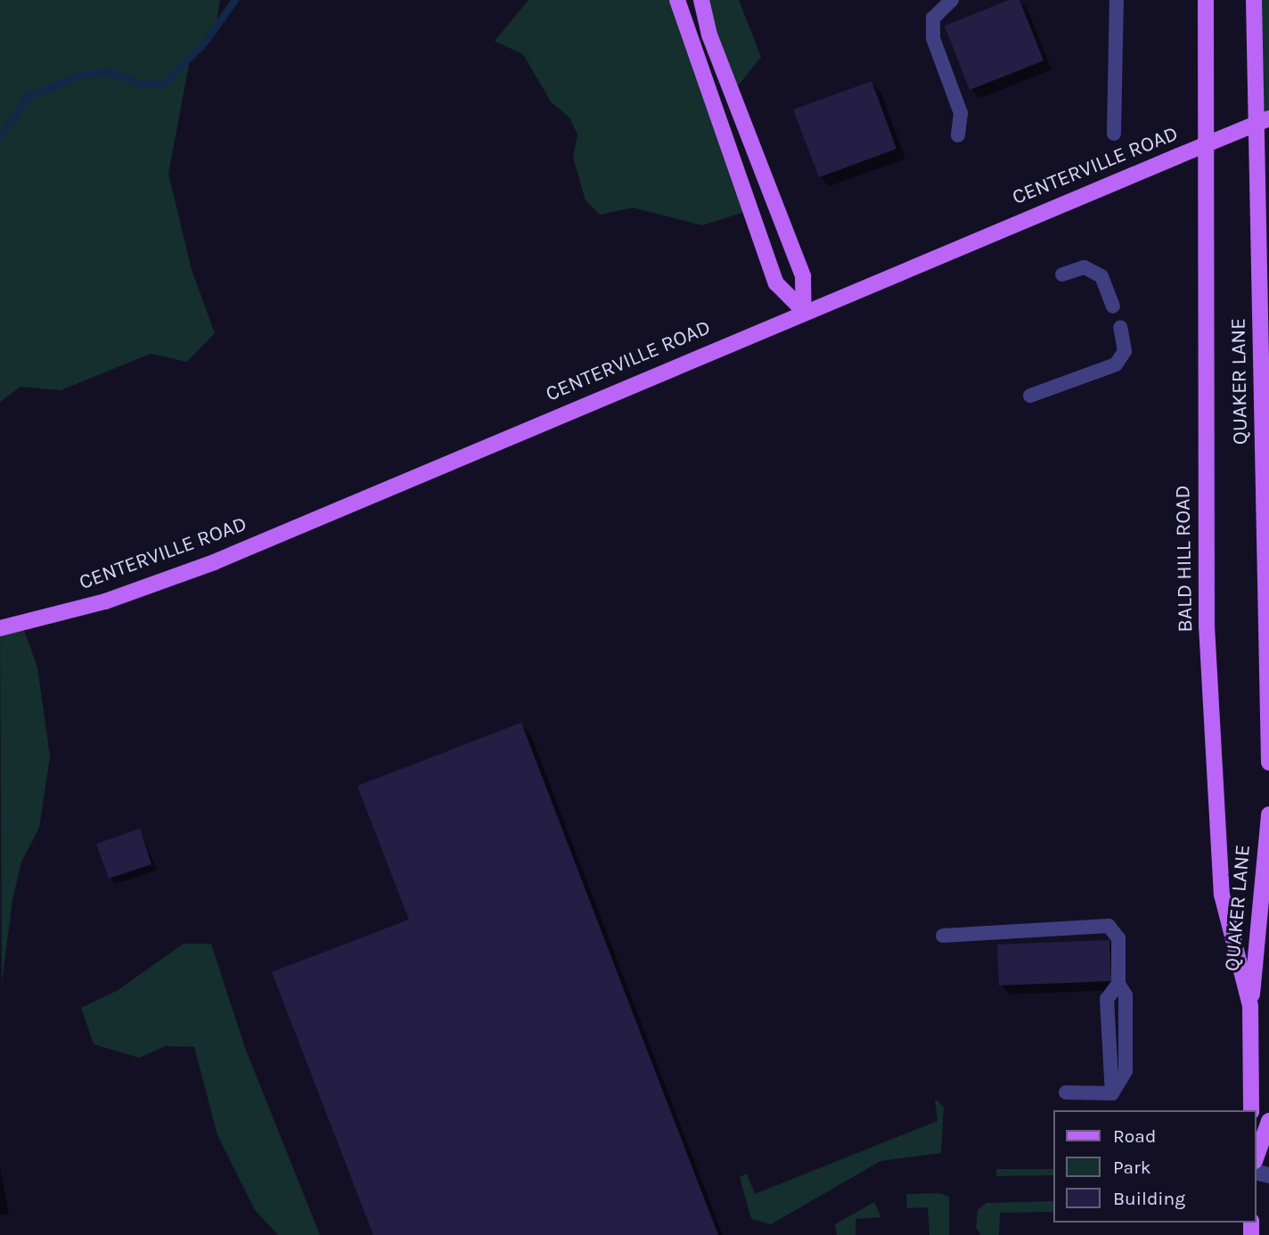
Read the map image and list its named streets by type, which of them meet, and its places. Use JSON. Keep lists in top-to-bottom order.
{
  "streets": {
    "main road": ["CENTERVILLE ROAD", "QUAKER LANE", "BALD HILL ROAD"]
  },
  "crossings": [
    ["QUAKER LANE", "BALD HILL ROAD"]
  ],
  "legend": ["Road", "Park", "Building"]
}
